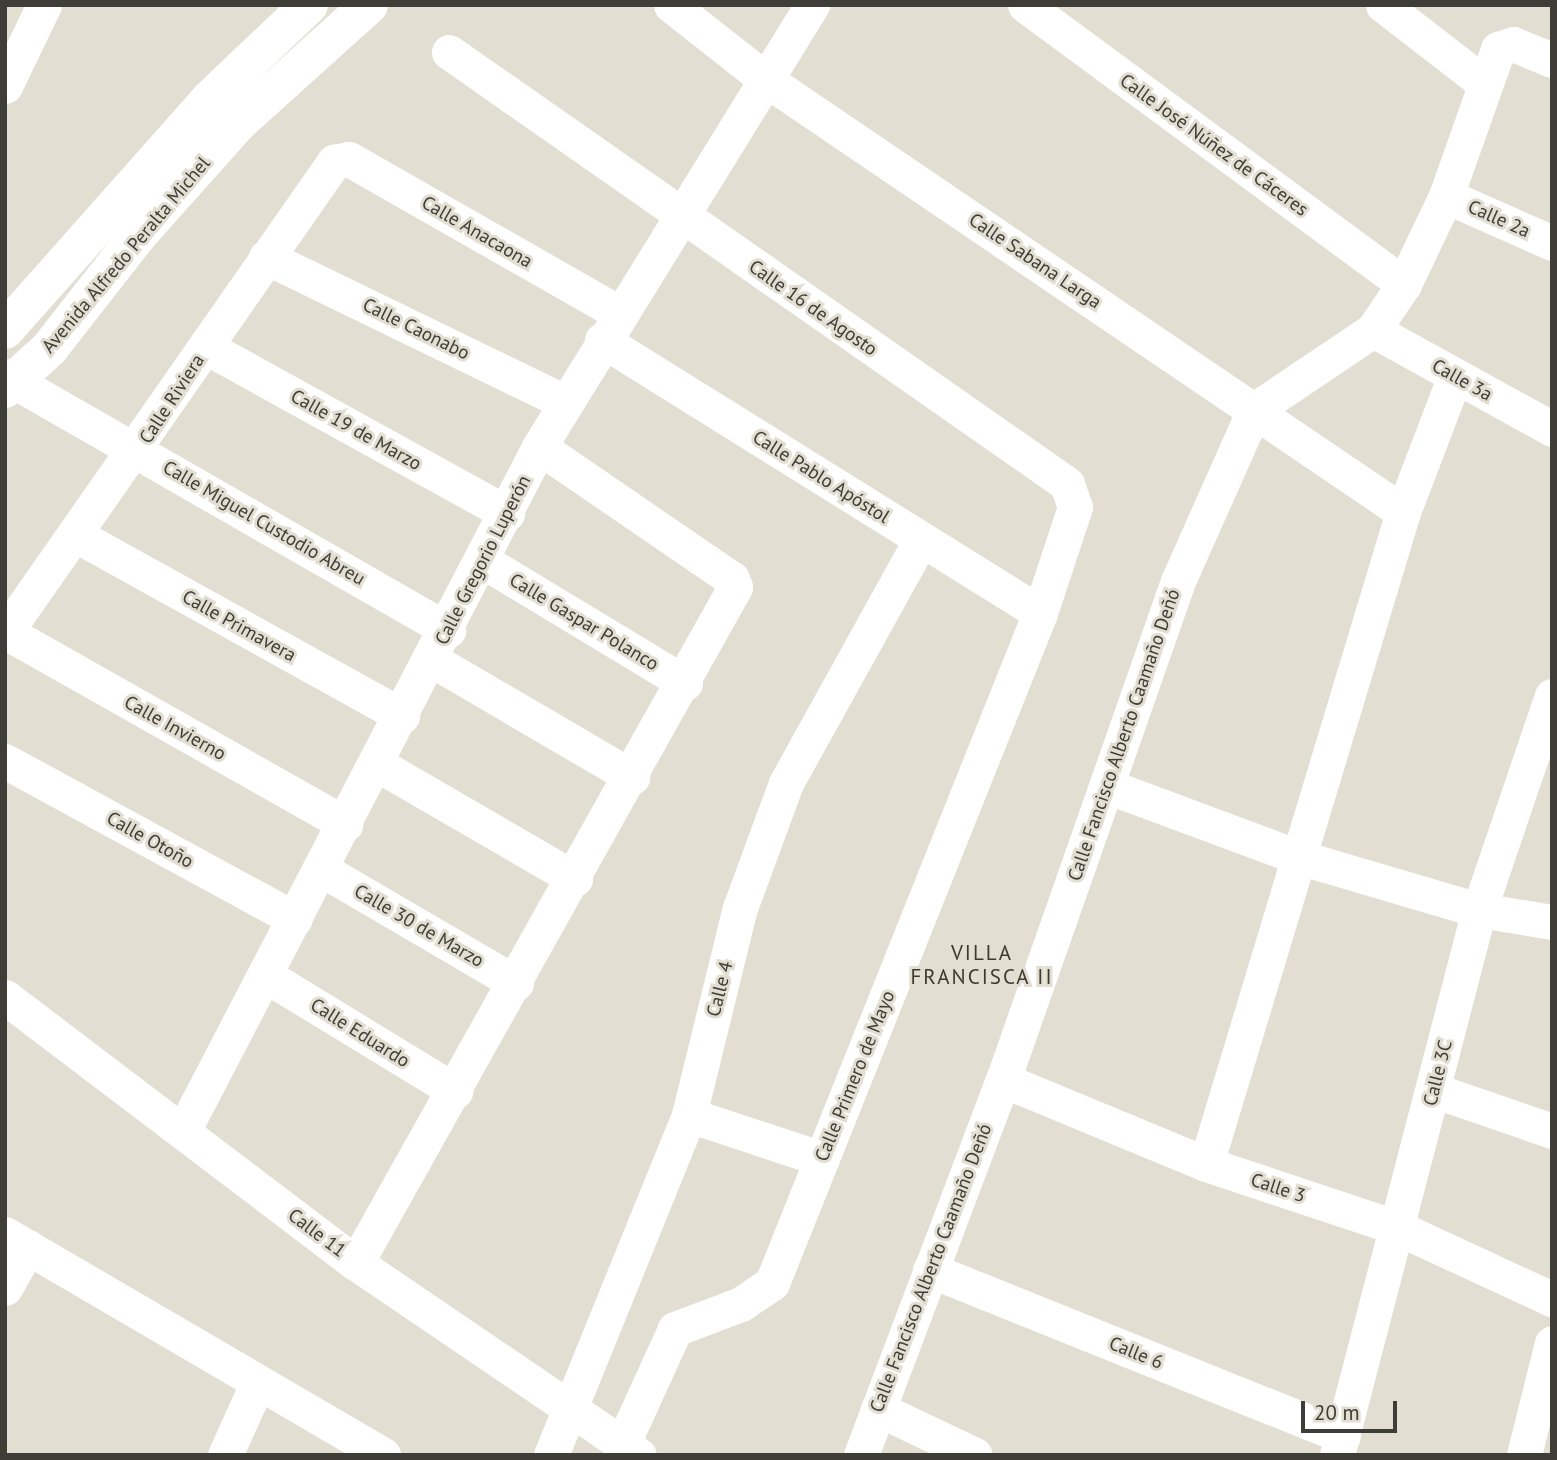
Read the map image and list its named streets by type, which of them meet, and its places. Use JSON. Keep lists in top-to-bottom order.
{
  "streets": {
    "main road": ["Avenida Alfredo Peralta Michel"],
    "street": [
      "Calle José Núñez de Cáceres",
      "Calle 2a",
      "Calle Anacaona",
      "Calle Sabana Larga",
      "Calle 16 de Agosto",
      "Calle Caonabo",
      "Calle 3a",
      "Calle Riviera",
      "Calle 19 de Marzo",
      "Calle Pablo Apóstol",
      "Calle Miguel Custodio Abreu",
      "Calle Gregorio Luperón",
      "Calle Gaspar Polanco",
      "Calle Primavera",
      "Calle Invierno",
      "Calle Fancisco Alberto Caamaño Deñó",
      "Calle Otoño",
      "Calle 30 de Marzo",
      "Calle 4",
      "Calle Eduardo",
      "Calle 3C",
      "Calle Primero de Mayo",
      "Calle 3",
      "Calle 11",
      "Calle 6"
    ]
  },
  "crossings": [
    ["Calle Anacaona", "Calle Riviera"],
    ["Calle Anacaona", "Calle Pablo Apóstol"],
    ["Calle Anacaona", "Calle Gregorio Luperón"],
    ["Avenida Alfredo Peralta Michel", "Calle Miguel Custodio Abreu"],
    ["Calle Sabana Larga", "Calle Gregorio Luperón"],
    ["Calle Sabana Larga", "Calle Fancisco Alberto Caamaño Deñó"],
    ["Calle 16 de Agosto", "Calle Pablo Apóstol"],
    ["Calle 16 de Agosto", "Calle Gregorio Luperón"],
    ["Calle 16 de Agosto", "Calle Primero de Mayo"],
    ["Calle Caonabo", "Calle Riviera"],
    ["Calle Caonabo", "Calle Gregorio Luperón"],
    ["Calle Riviera", "Calle 19 de Marzo"],
    ["Calle Riviera", "Calle Miguel Custodio Abreu"],
    ["Calle Riviera", "Calle Primavera"],
    ["Calle Riviera", "Calle Invierno"],
    ["Calle 19 de Marzo", "Calle Gregorio Luperón"],
    ["Calle Pablo Apóstol", "Calle Gregorio Luperón"],
    ["Calle Pablo Apóstol", "Calle 4"],
    ["Calle Pablo Apóstol", "Calle Primero de Mayo"],
    ["Calle Miguel Custodio Abreu", "Calle Gregorio Luperón"],
    ["Calle Gregorio Luperón", "Calle Gaspar Polanco"],
    ["Calle Gregorio Luperón", "Calle Primavera"],
    ["Calle Gregorio Luperón", "Calle Invierno"],
    ["Calle Gregorio Luperón", "Calle Otoño"],
    ["Calle Gregorio Luperón", "Calle 30 de Marzo"],
    ["Calle Gregorio Luperón", "Calle Eduardo"],
    ["Calle Gregorio Luperón", "Calle 11"],
    ["Calle Fancisco Alberto Caamaño Deñó", "Calle 3"],
    ["Calle Fancisco Alberto Caamaño Deñó", "Calle 6"],
    ["Calle 4", "Calle 11"],
    ["Calle 3C", "Calle 3"],
    ["Calle 3C", "Calle 6"],
    ["Calle Primero de Mayo", "Calle 11"]
  ],
  "districts": ["VILLA FRANCISCA II"],
  "scale_bar": "20 m"
}
